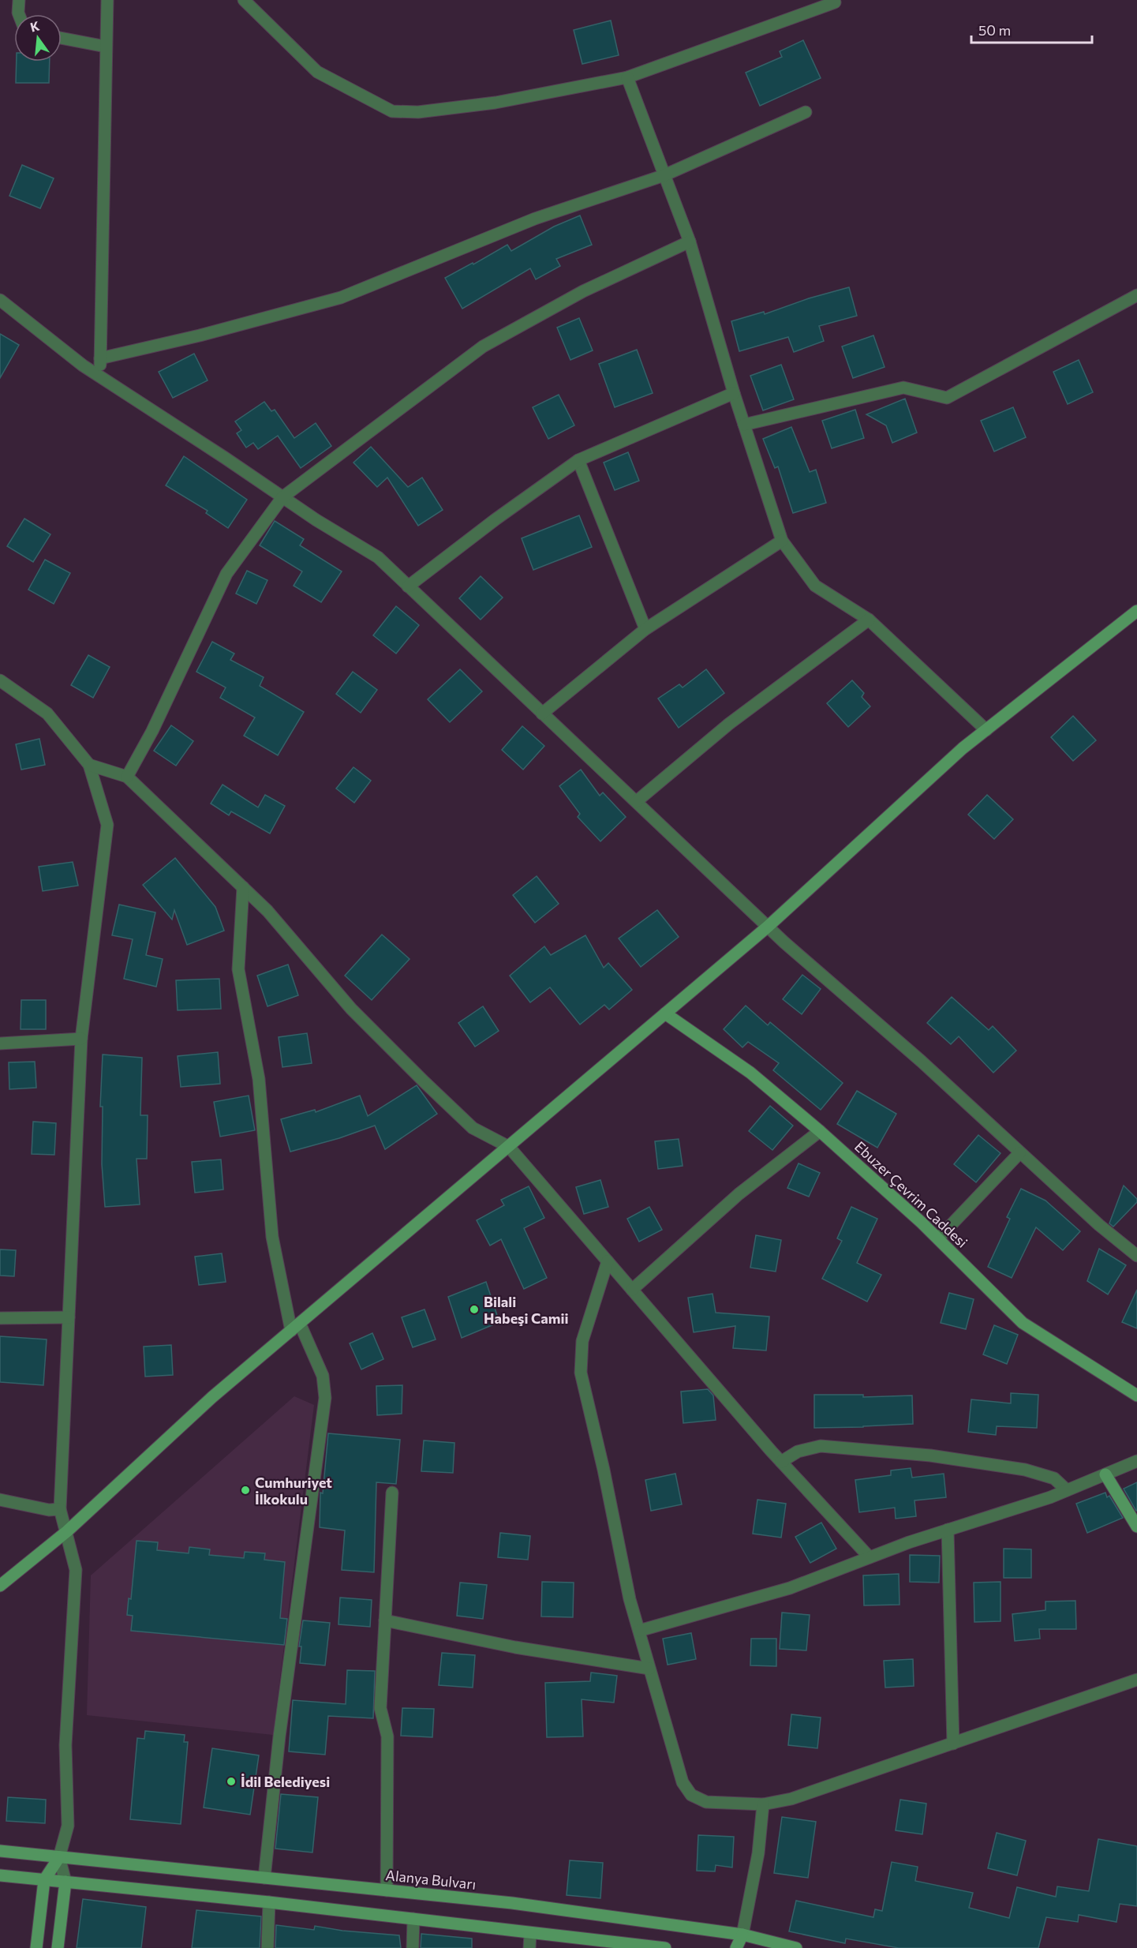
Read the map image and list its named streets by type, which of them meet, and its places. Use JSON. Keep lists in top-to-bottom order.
{
  "streets": {
    "street": ["Ebuzer Çevrim Caddesi", "Alanya Bulvarı"]
  },
  "places": ["Bilali Habeşi Camii", "Cumhuriyet İlkokulu", "İdil Belediyesi"],
  "scale_bar": "50 m",
  "north": "top"
}
